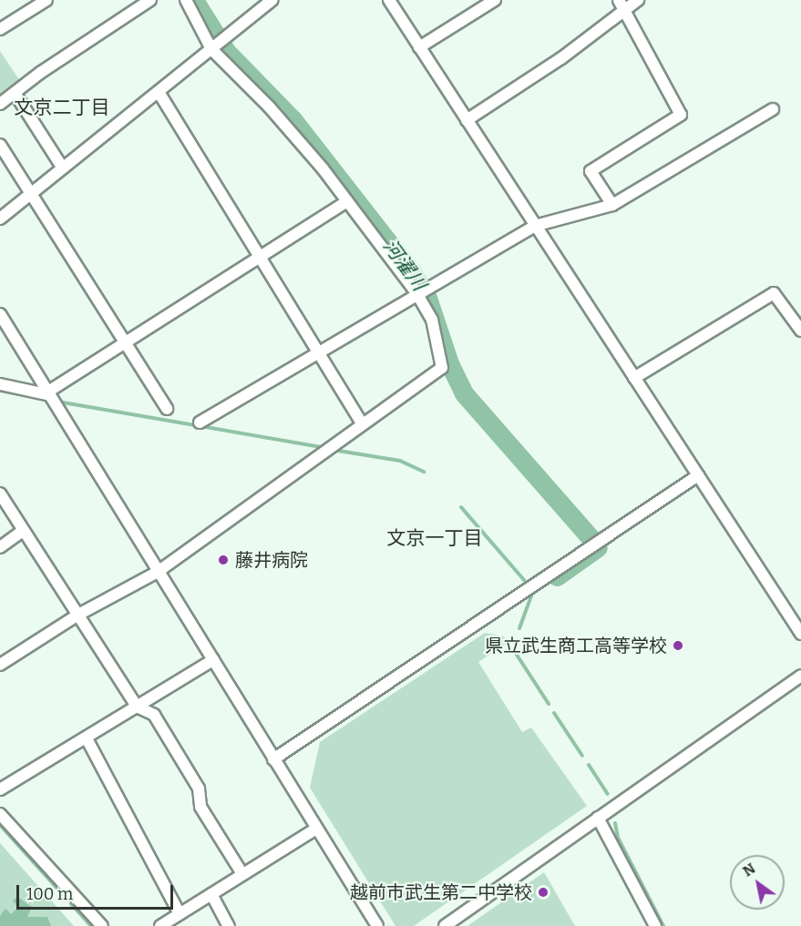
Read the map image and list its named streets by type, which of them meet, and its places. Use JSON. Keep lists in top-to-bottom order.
{
  "districts": ["文京二丁目", "文京一丁目"],
  "water": ["河濯川"],
  "places": ["藤井病院", "県立武生商工高等学校", "越前市武生第二中学校"],
  "scale_bar": "100 m",
  "north": "top left"
}
